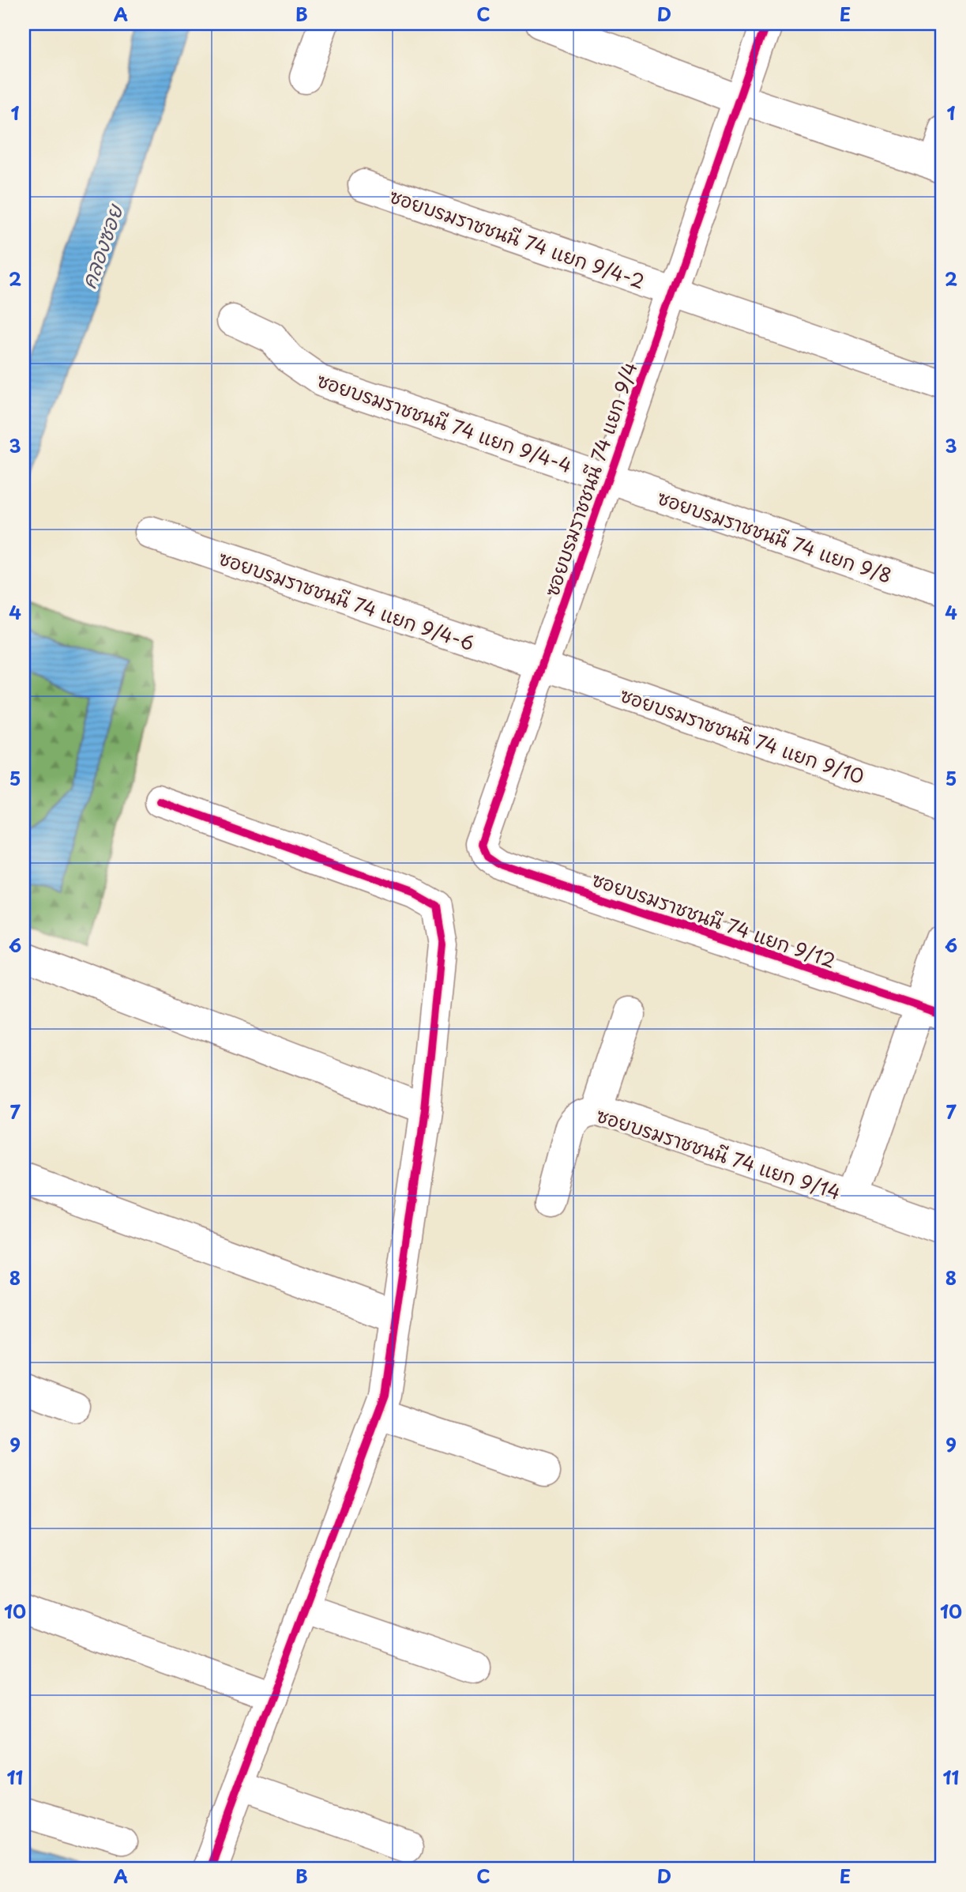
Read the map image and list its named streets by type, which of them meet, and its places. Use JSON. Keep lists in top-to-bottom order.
{
  "streets": {
    "street": [
      "ซอยบรมราชชนนี 74 แยก 9/4-2",
      "ซอยบรมราชชนนี 74 แยก 9/4-4",
      "ซอยบรมราชชนนี 74 แยก 9/4",
      "ซอยบรมราชชนนี 74 แยก 9/8",
      "ซอยบรมราชชนนี 74 แยก 9/4-6",
      "ซอยบรมราชชนนี 74 แยก 9/10",
      "ซอยบรมราชชนนี 74 แยก 9/12",
      "ซอยบรมราชชนนี 74 แยก 9/14"
    ]
  },
  "crossings": [
    ["ซอยบรมราชชนนี 74 แยก 9/4-2", "ซอยบรมราชชนนี 74 แยก 9/4"],
    ["ซอยบรมราชชนนี 74 แยก 9/4-4", "ซอยบรมราชชนนี 74 แยก 9/4"],
    ["ซอยบรมราชชนนี 74 แยก 9/4-4", "ซอยบรมราชชนนี 74 แยก 9/8"],
    ["ซอยบรมราชชนนี 74 แยก 9/4", "ซอยบรมราชชนนี 74 แยก 9/8"],
    ["ซอยบรมราชชนนี 74 แยก 9/4", "ซอยบรมราชชนนี 74 แยก 9/4-6"],
    ["ซอยบรมราชชนนี 74 แยก 9/4", "ซอยบรมราชชนนี 74 แยก 9/10"],
    ["ซอยบรมราชชนนี 74 แยก 9/4", "ซอยบรมราชชนนี 74 แยก 9/12"],
    ["ซอยบรมราชชนนี 74 แยก 9/4-6", "ซอยบรมราชชนนี 74 แยก 9/10"]
  ],
  "water": ["คลองซอย"],
  "grid": {
    "columns": [
      "A",
      "B",
      "C",
      "D",
      "E"
    ],
    "rows": [
      "1",
      "2",
      "3",
      "4",
      "5",
      "6",
      "7",
      "8",
      "9",
      "10",
      "11"
    ]
  }
}
